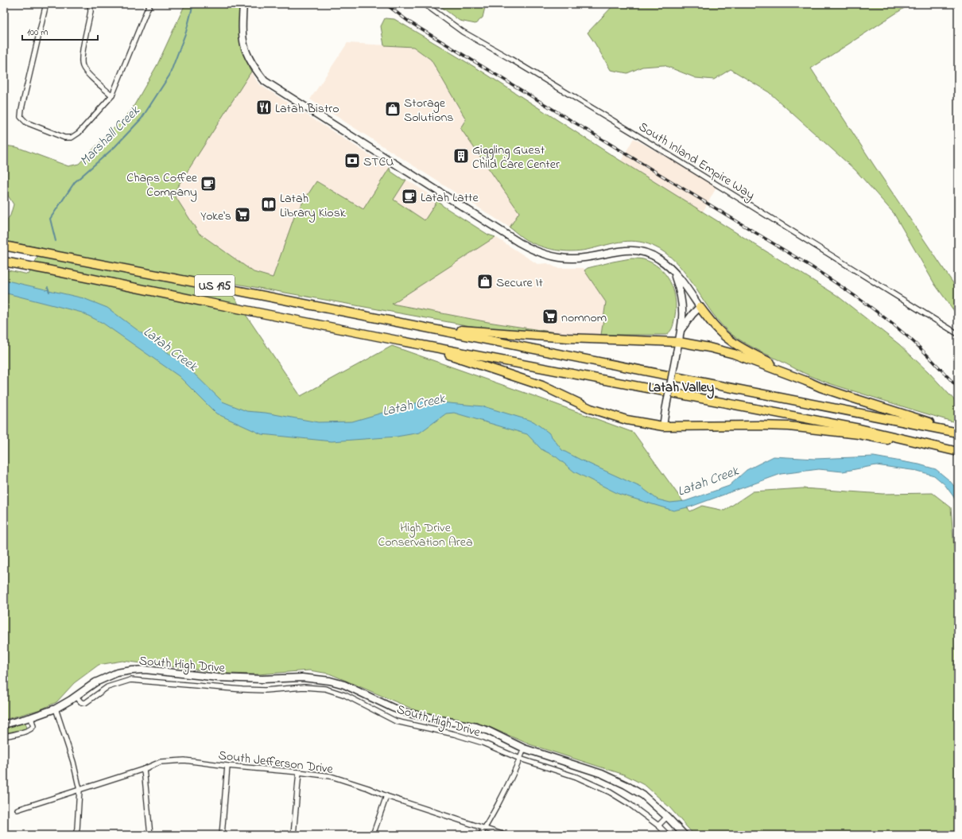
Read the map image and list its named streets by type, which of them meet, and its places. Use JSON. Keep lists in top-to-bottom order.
{
  "streets": {
    "highway": ["US 195"],
    "main road": ["South High Drive"],
    "street": ["South Inland Empire Way", "South Jefferson Drive"]
  },
  "districts": ["Latah Valley"],
  "water": ["Marshall Creek", "Latah Creek"],
  "parks": ["High Drive Conservation Area"],
  "places": {
    "restaurant": ["Latah Bistro"],
    "shop": ["Storage Solutions", "Secure It"],
    "building": ["Giggling Guest Child Care Center"],
    "bank": ["STCU"],
    "cafe": ["Chaps Coffee Company", "Latah Latte"],
    "library": ["Latah Library Kiosk"],
    "supermarket": ["Yoke's", "nomnom"]
  },
  "scale_bar": "100 m"
}
